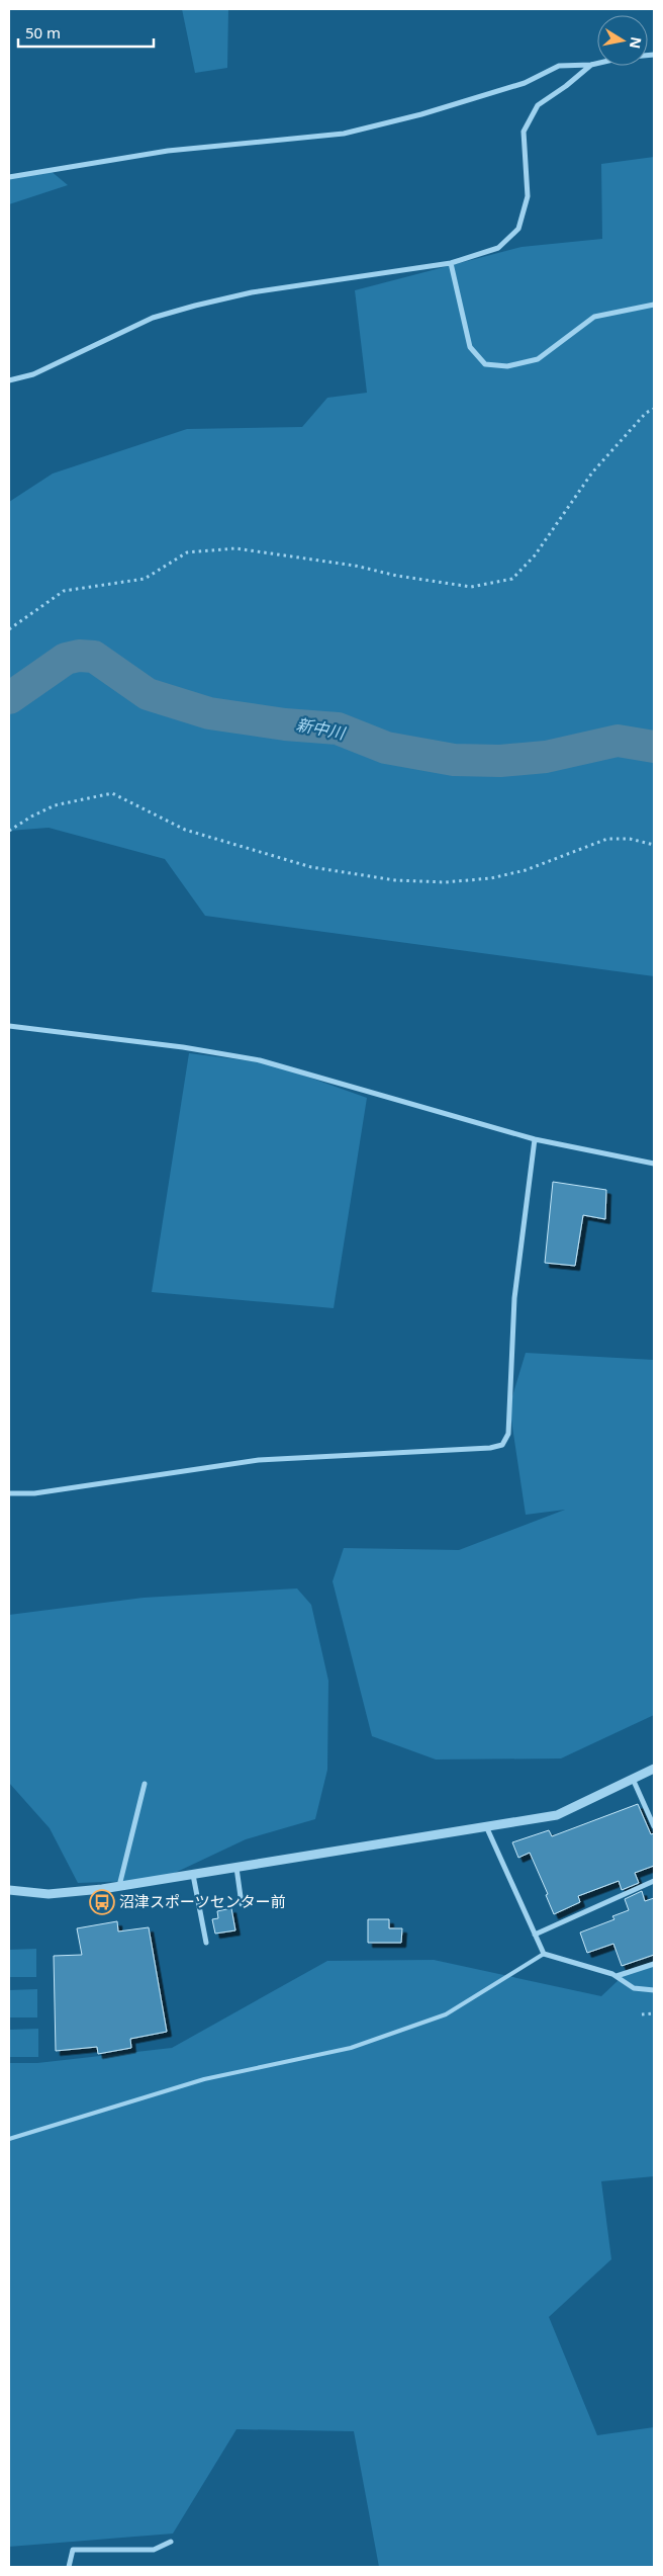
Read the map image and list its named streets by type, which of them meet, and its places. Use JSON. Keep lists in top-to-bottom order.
{
  "water": ["新中川"],
  "places": {
    "bus stop": ["沼津スポーツセンター前"]
  },
  "scale_bar": "50 m",
  "north": "right"
}
